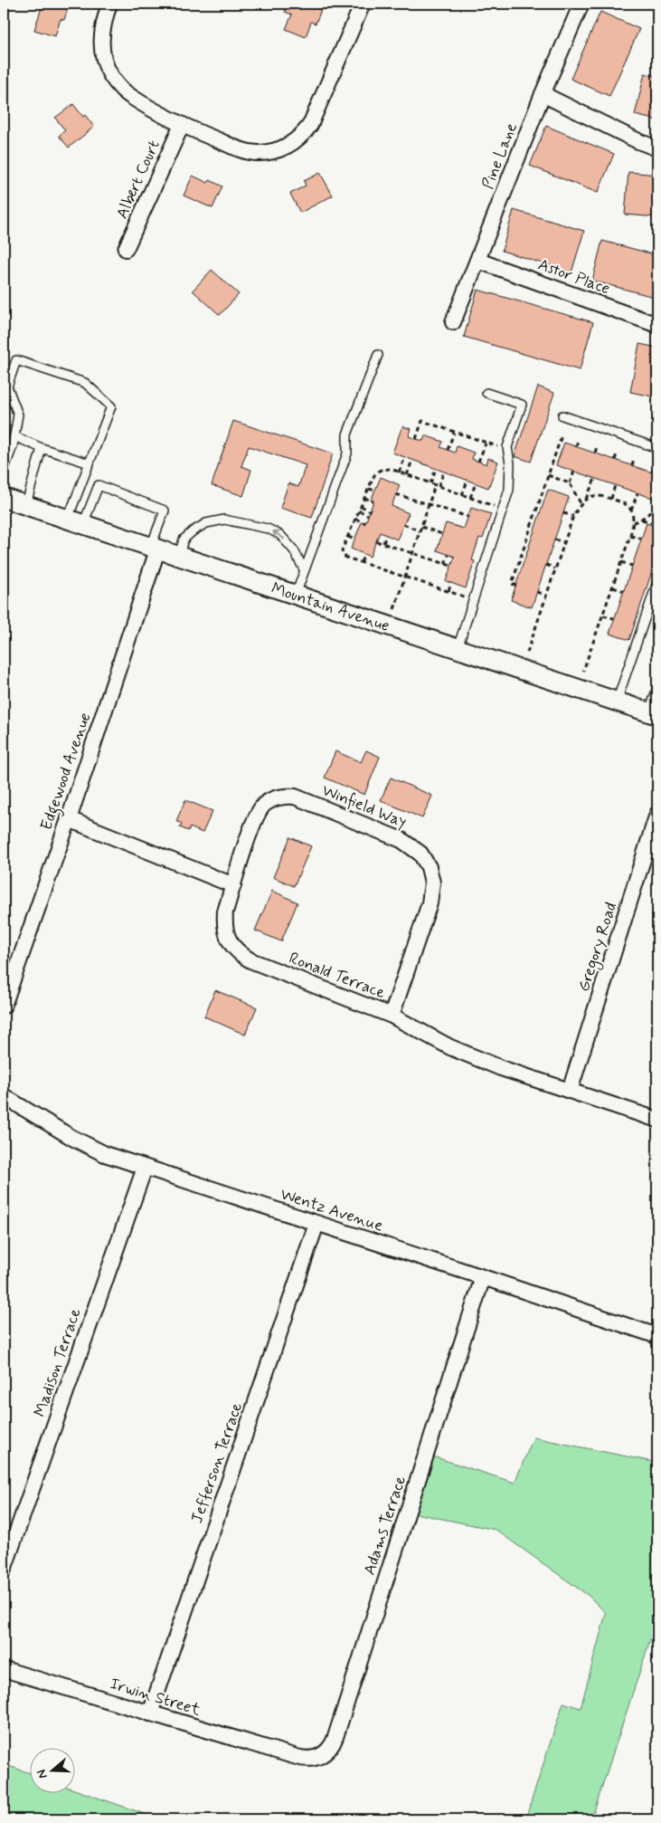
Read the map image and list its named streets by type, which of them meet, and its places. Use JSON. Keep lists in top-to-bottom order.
{
  "streets": {
    "street": [
      "Pine Lane",
      "Albert Court",
      "Astor Place",
      "Mountain Avenue",
      "Edgewood Avenue",
      "Winfield Way",
      "Gregory Road",
      "Ronald Terrace",
      "Wentz Avenue",
      "Madison Terrace",
      "Jefferson Terrace",
      "Adams Terrace",
      "Irwin Street"
    ]
  },
  "crossings": [
    ["Pine Lane", "Astor Place"],
    ["Mountain Avenue", "Edgewood Avenue"],
    ["Winfield Way", "Ronald Terrace"],
    ["Gregory Road", "Ronald Terrace"],
    ["Wentz Avenue", "Madison Terrace"],
    ["Wentz Avenue", "Jefferson Terrace"],
    ["Wentz Avenue", "Adams Terrace"],
    ["Jefferson Terrace", "Irwin Street"],
    ["Adams Terrace", "Irwin Street"]
  ],
  "north": "left"
}
